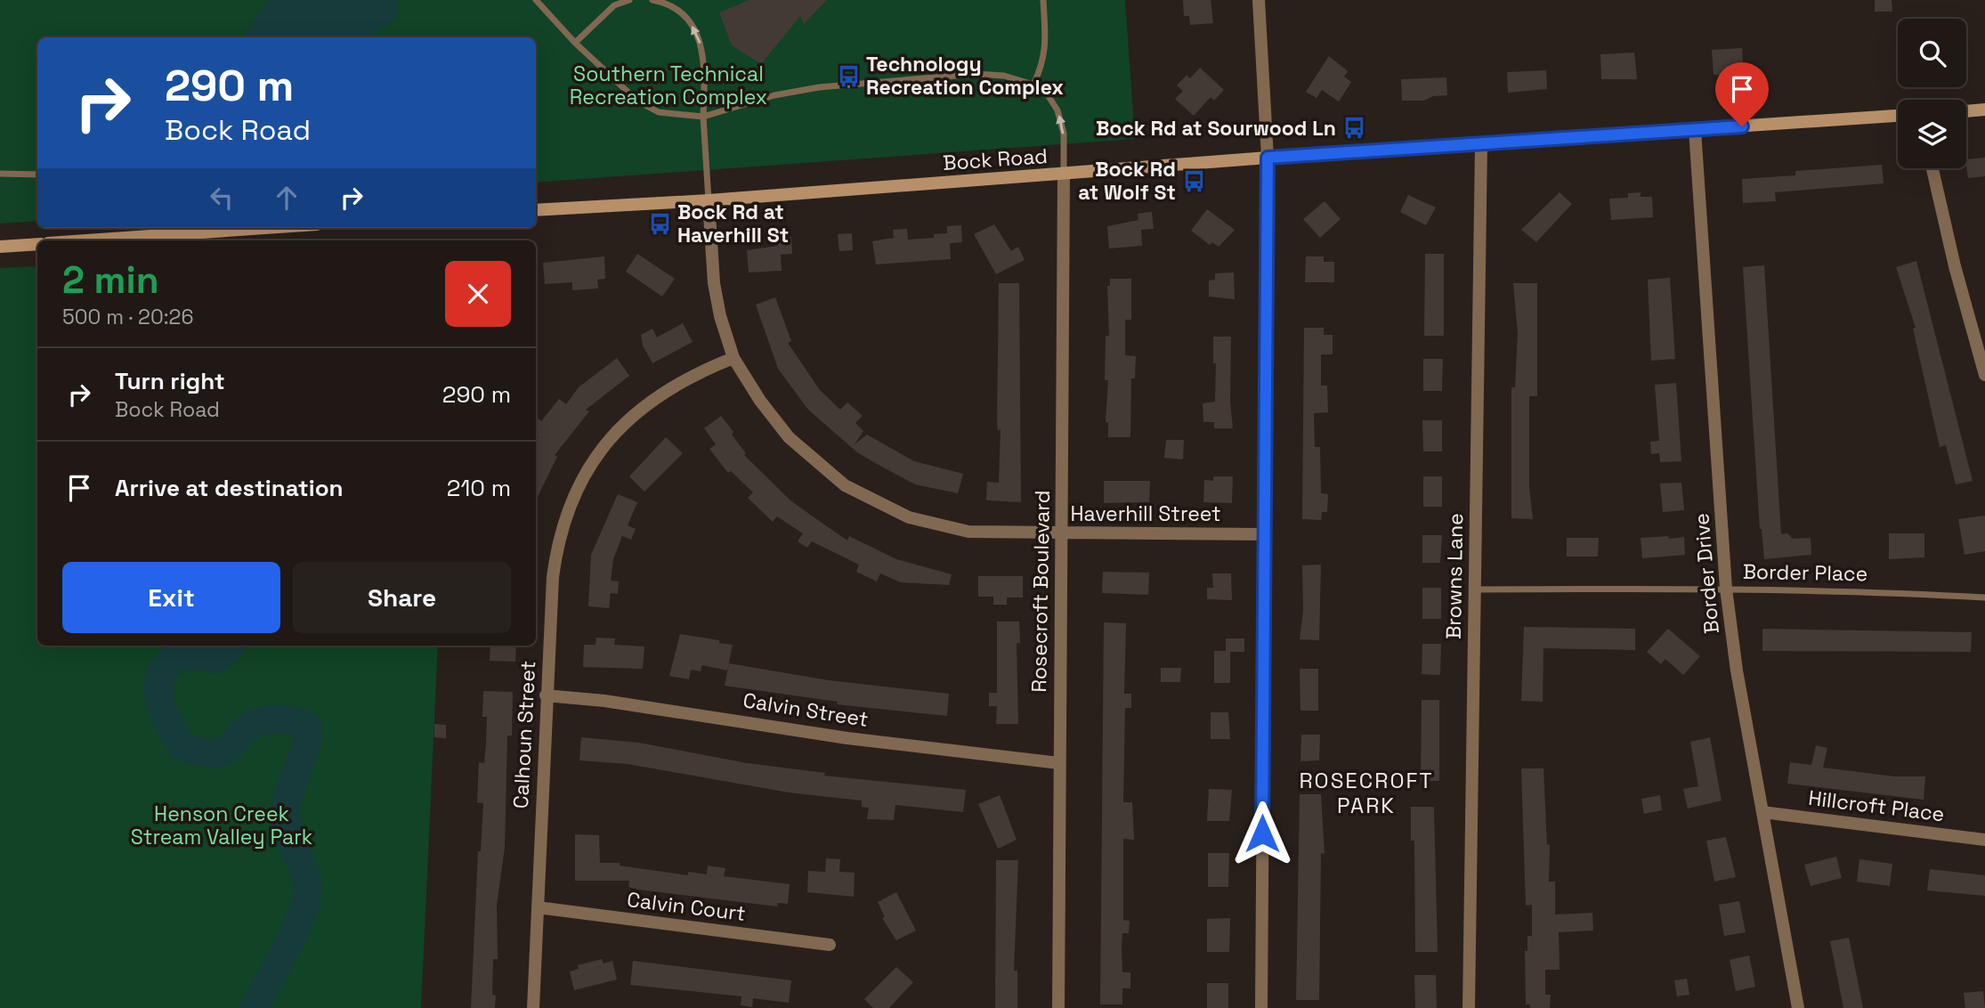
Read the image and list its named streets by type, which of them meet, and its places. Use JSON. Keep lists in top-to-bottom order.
{
  "streets": {
    "main road": ["Bock Road"],
    "street": [
      "Haverhill Street",
      "Border Drive",
      "Browns Lane",
      "Rosecroft Boulevard",
      "Calvin Street",
      "Calhoun Street",
      "Hillcroft Place",
      "Calvin Court"
    ],
    "lane": ["Border Place"]
  },
  "crossings": [
    ["Bock Road", "Haverhill Street"],
    ["Bock Road", "Border Drive"],
    ["Bock Road", "Browns Lane"],
    ["Bock Road", "Rosecroft Boulevard"],
    ["Haverhill Street", "Rosecroft Boulevard"],
    ["Haverhill Street", "Calhoun Street"],
    ["Border Place", "Border Drive"],
    ["Border Place", "Browns Lane"],
    ["Border Drive", "Hillcroft Place"],
    ["Rosecroft Boulevard", "Calvin Street"],
    ["Calvin Street", "Calhoun Street"],
    ["Calhoun Street", "Calvin Court"]
  ],
  "districts": ["ROSECROFT PARK"],
  "parks": ["Southern Technical Recreation Complex", "Henson Creek Stream Valley Park"],
  "places": {
    "bus stop": [
      "Technology Recreation Complex",
      "Bock Rd at Sourwood Ln",
      "Bock Rd at Wolf St",
      "Bock Rd at Haverhill St"
    ]
  },
  "page": {
    "turn": ["290 m", "Bock Road"],
    "heading": ["2 min", "500 m · 20:26"],
    "list": [
      {
        "name": "Turn right",
        "note": "Bock Road",
        "value": "290 m"
      },
      {
        "name": "Arrive at destination",
        "value": "210 m"
      }
    ],
    "buttons": ["Exit", "Share"]
  }
}
